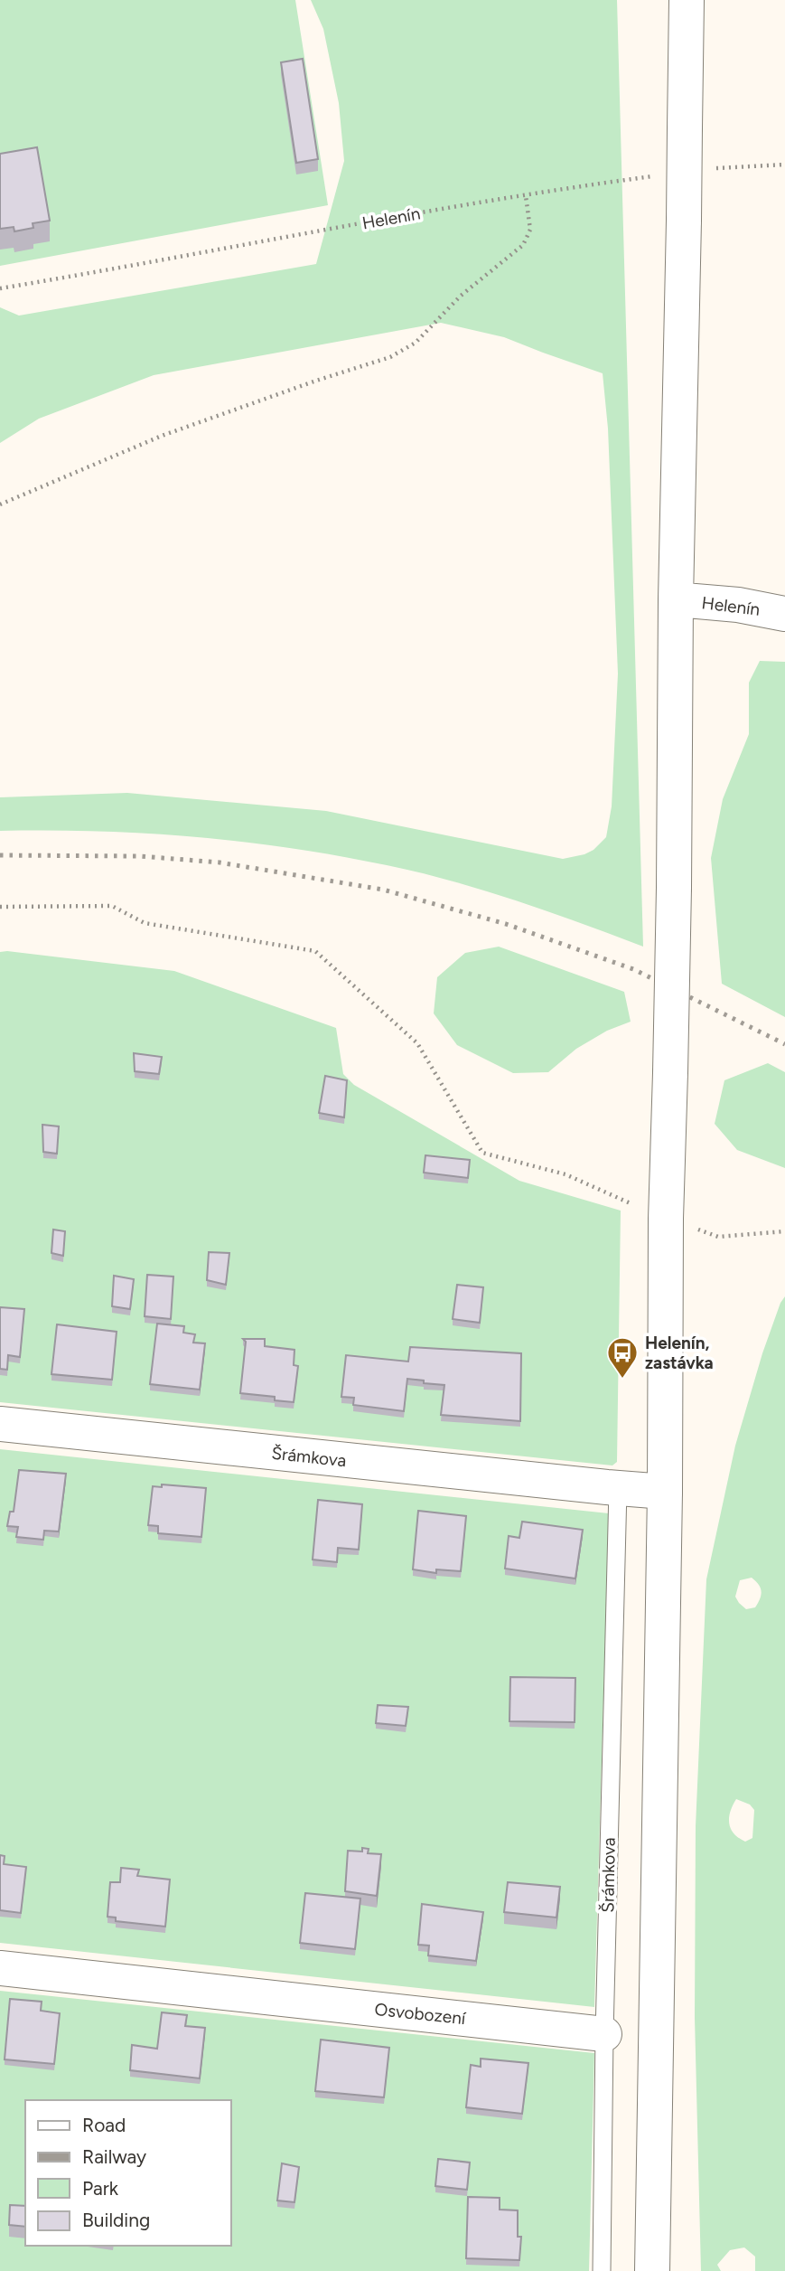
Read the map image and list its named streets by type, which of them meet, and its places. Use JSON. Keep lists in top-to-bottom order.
{
  "streets": {
    "main road": ["Helenín", "Šrámkova", "Osvobození"]
  },
  "crossings": [
    ["Šrámkova", "Osvobození"]
  ],
  "places": {
    "bus stop": ["Helenín, zastávka"]
  },
  "legend": [
    "Road",
    "Railway",
    "Park",
    "Building"
  ]
}
